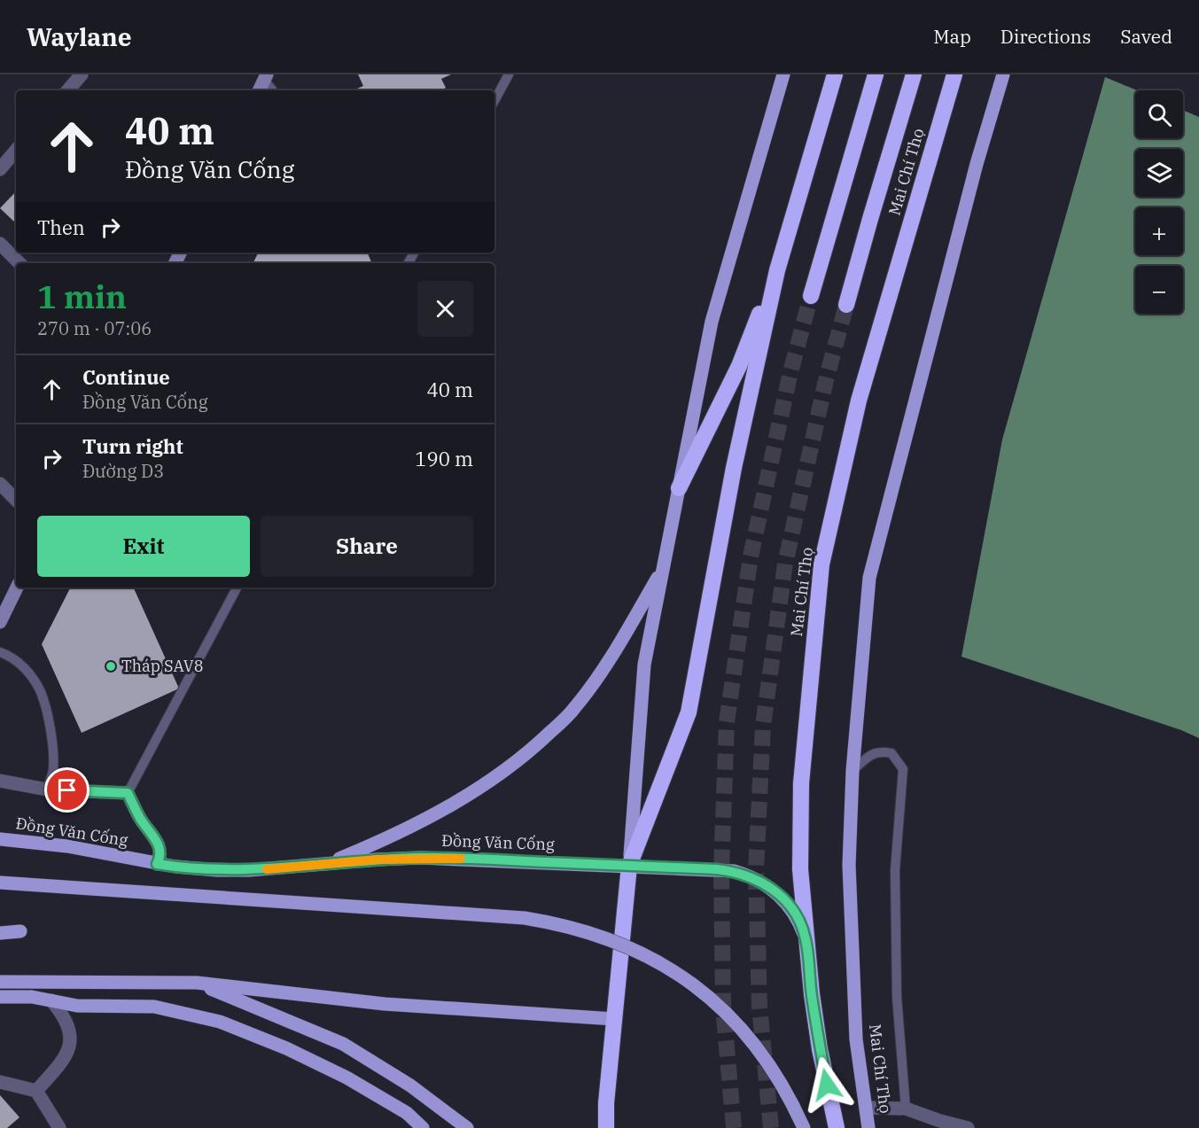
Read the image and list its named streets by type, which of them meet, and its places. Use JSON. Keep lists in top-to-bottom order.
{
  "streets": {
    "highway": ["Mai Chí Thọ"],
    "main road": ["Đồng Văn Cống"]
  },
  "crossings": [
    ["Mai Chí Thọ", "Đồng Văn Cống"]
  ],
  "places": ["Tháp SAV8"],
  "page": {
    "header": "Waylane",
    "nav": ["Map", "Directions", "Saved"],
    "map_buttons": ["+", "−"],
    "turn": ["40 m", "Đồng Văn Cống"],
    "then": "Then",
    "heading": ["1 min", "270 m · 07:06"],
    "list": [
      {
        "name": "Continue",
        "note": "Đồng Văn Cống",
        "value": "40 m"
      },
      {
        "name": "Turn right",
        "note": "Đường D3",
        "value": "190 m"
      }
    ],
    "buttons": ["Exit", "Share"]
  }
}
